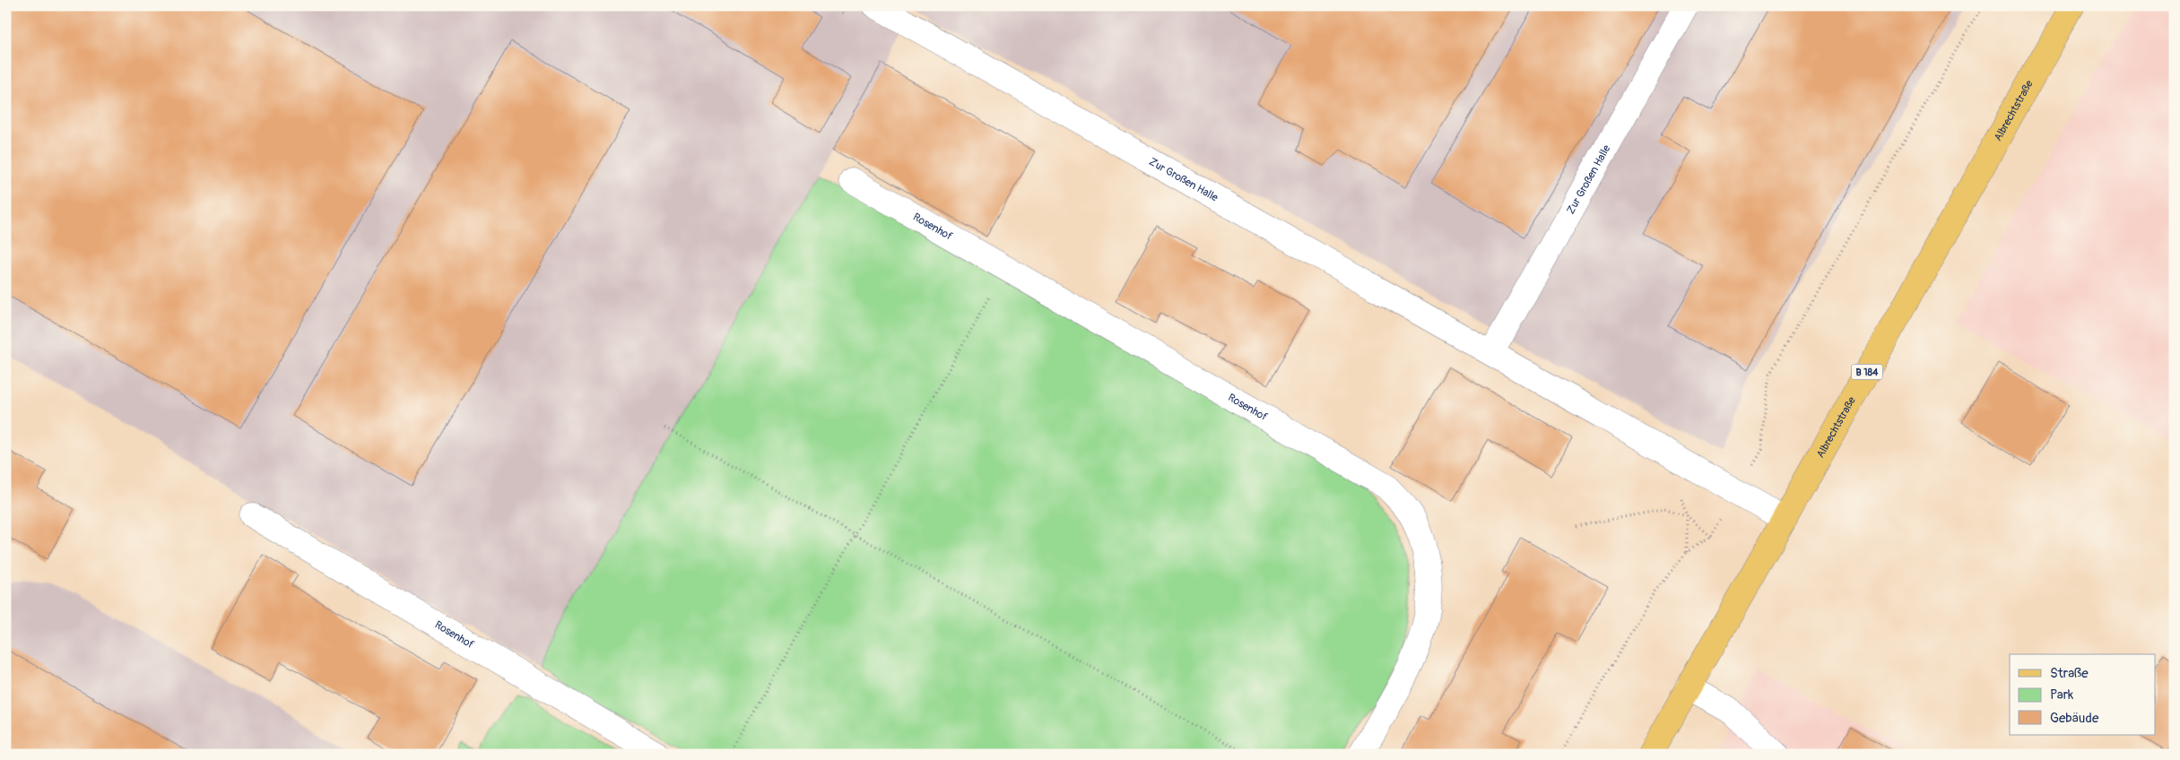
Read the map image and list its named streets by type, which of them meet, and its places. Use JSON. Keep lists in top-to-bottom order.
{
  "streets": {
    "main road": ["Albrechtstraße", "B 184"],
    "street": ["Zur Großen Halle", "Rosenhof"]
  },
  "crossings": [
    ["Albrechtstraße", "Zur Großen Halle"]
  ],
  "legend": ["Straße", "Park", "Gebäude"]
}
